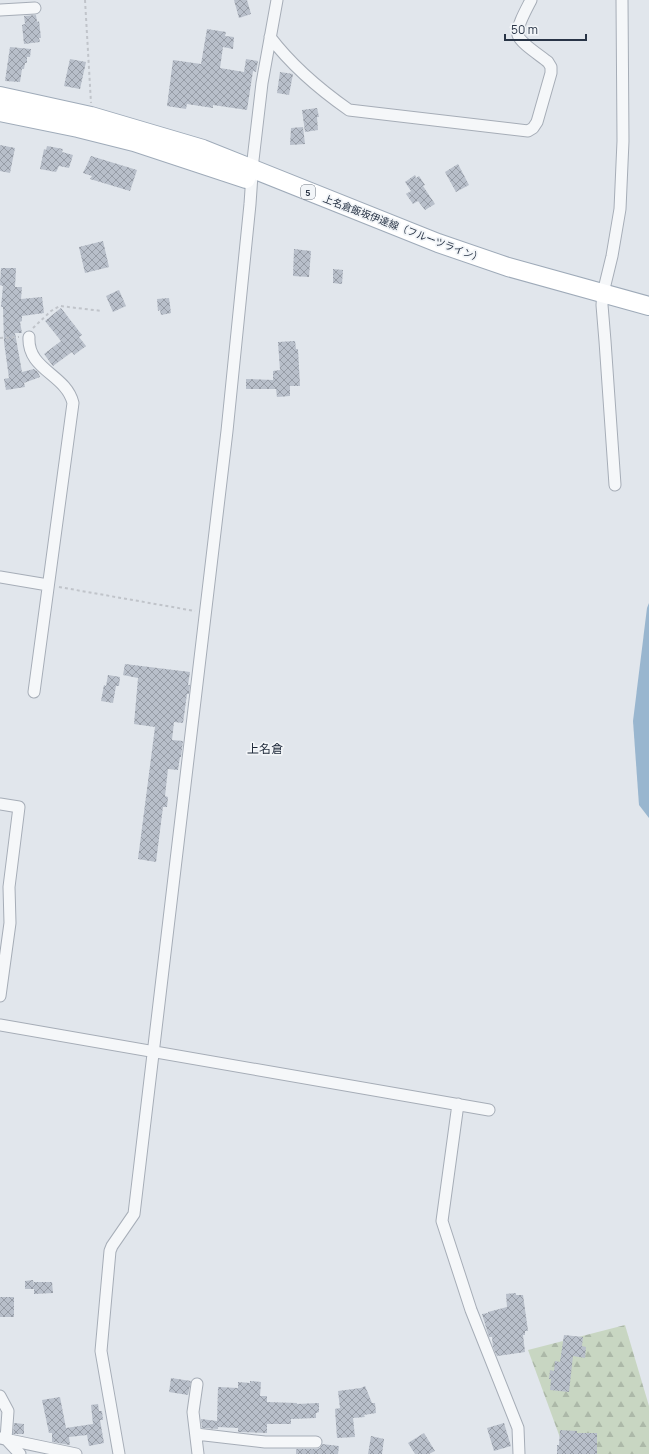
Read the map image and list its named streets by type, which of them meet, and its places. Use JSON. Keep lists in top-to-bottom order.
{
  "streets": {
    "main road": ["5", "上名倉飯坂伊達線（フルーツライン）"]
  },
  "districts": ["上名倉"],
  "scale_bar": "50 m"
}
